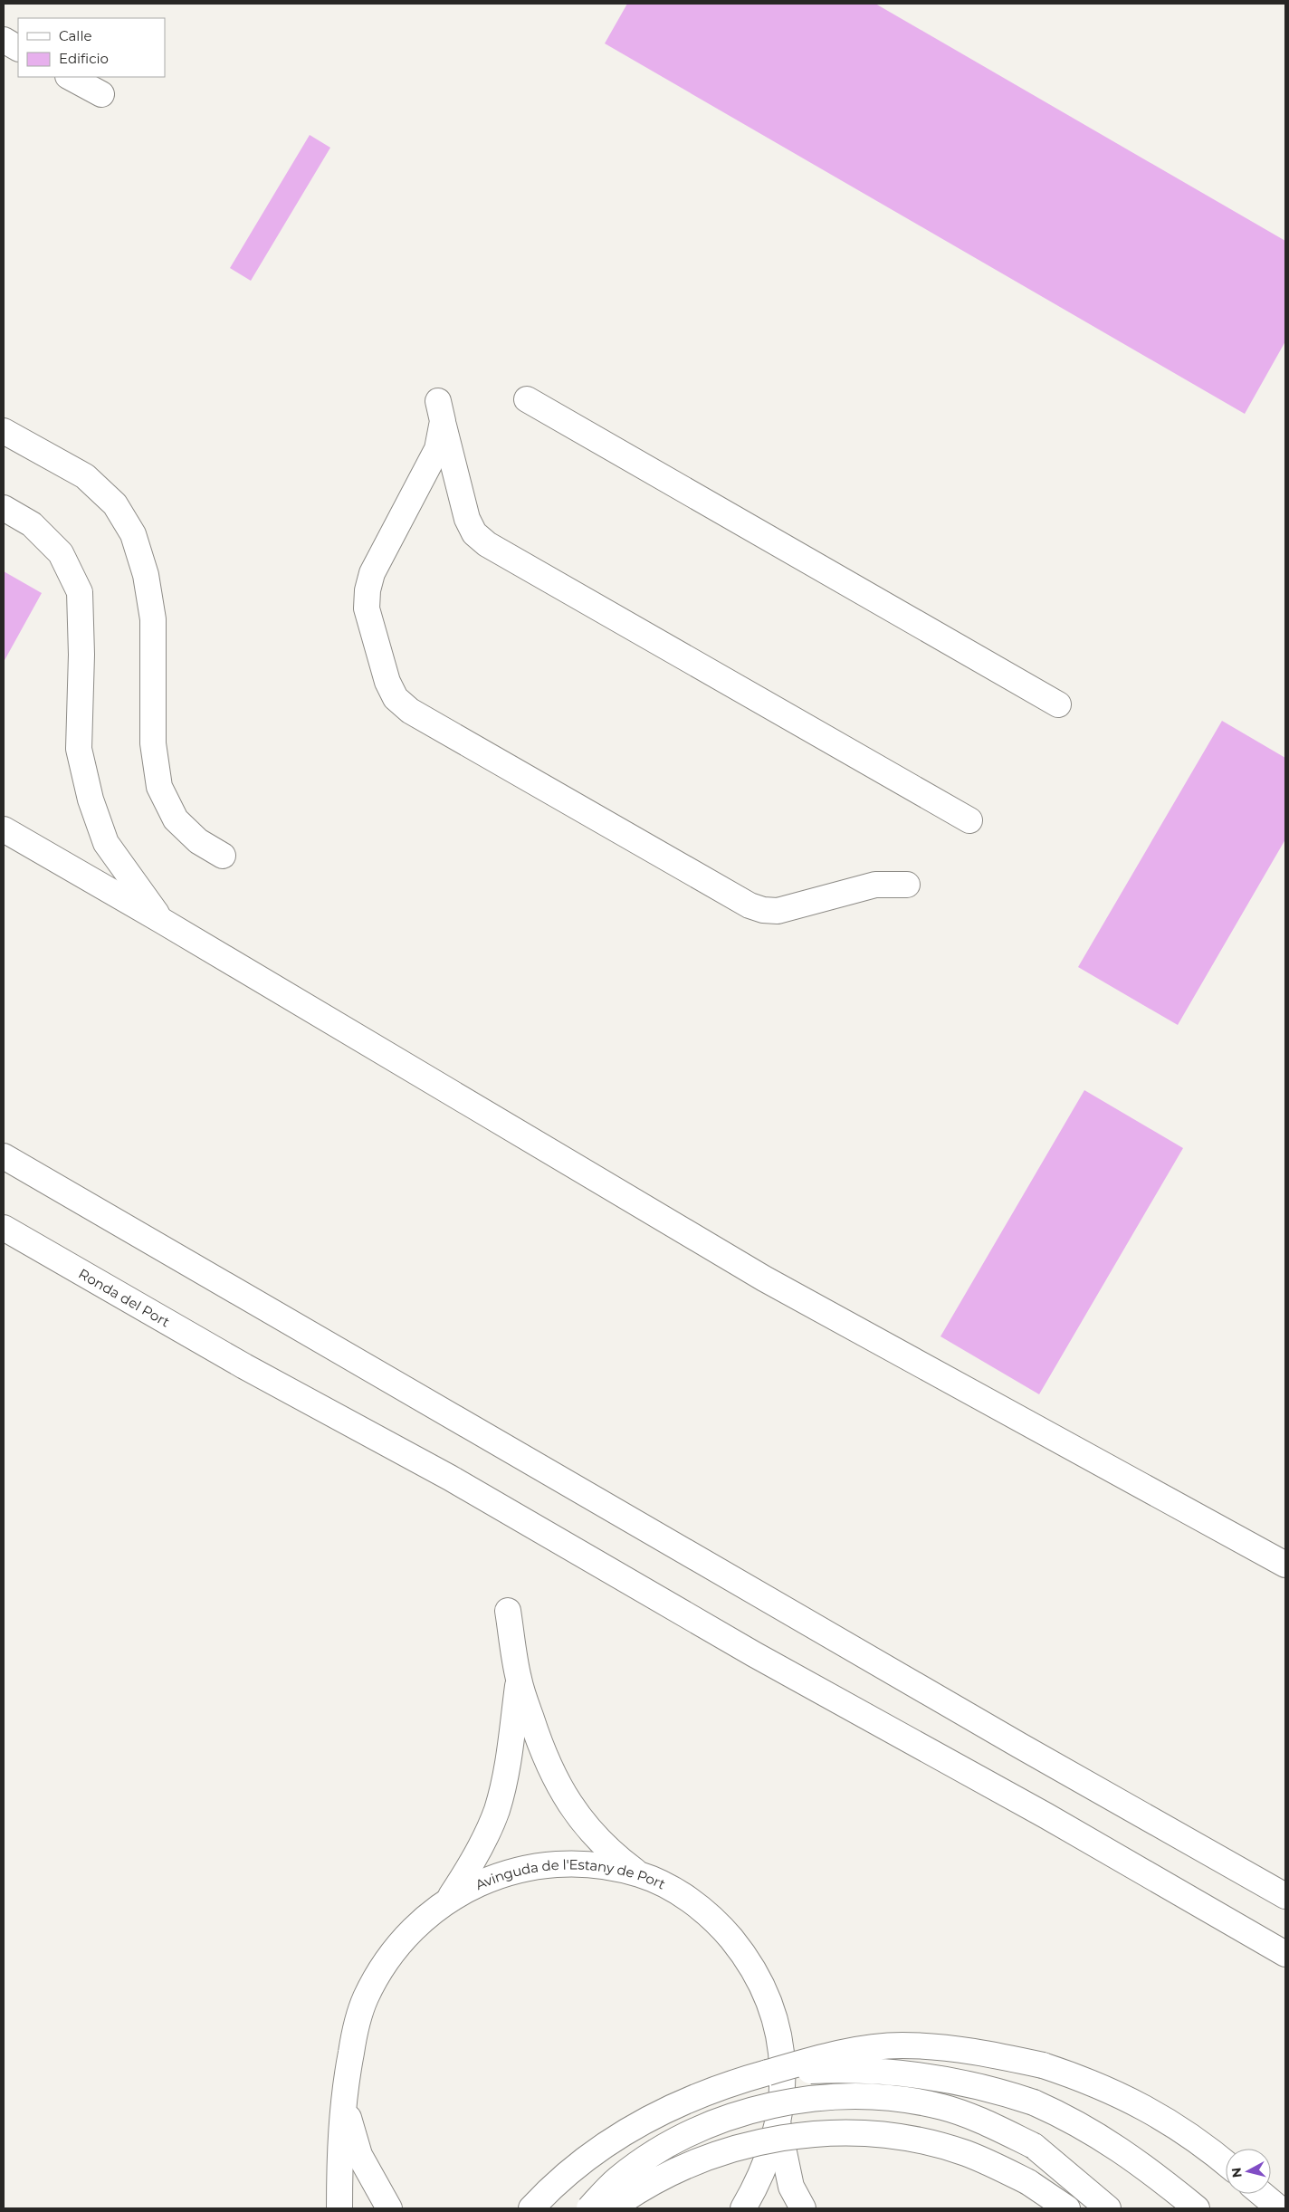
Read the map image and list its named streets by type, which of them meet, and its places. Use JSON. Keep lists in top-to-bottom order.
{
  "streets": {
    "street": ["Ronda del Port", "Avinguda de l'Estany de Port"]
  },
  "legend": ["Calle", "Edificio"],
  "north": "left"
}
